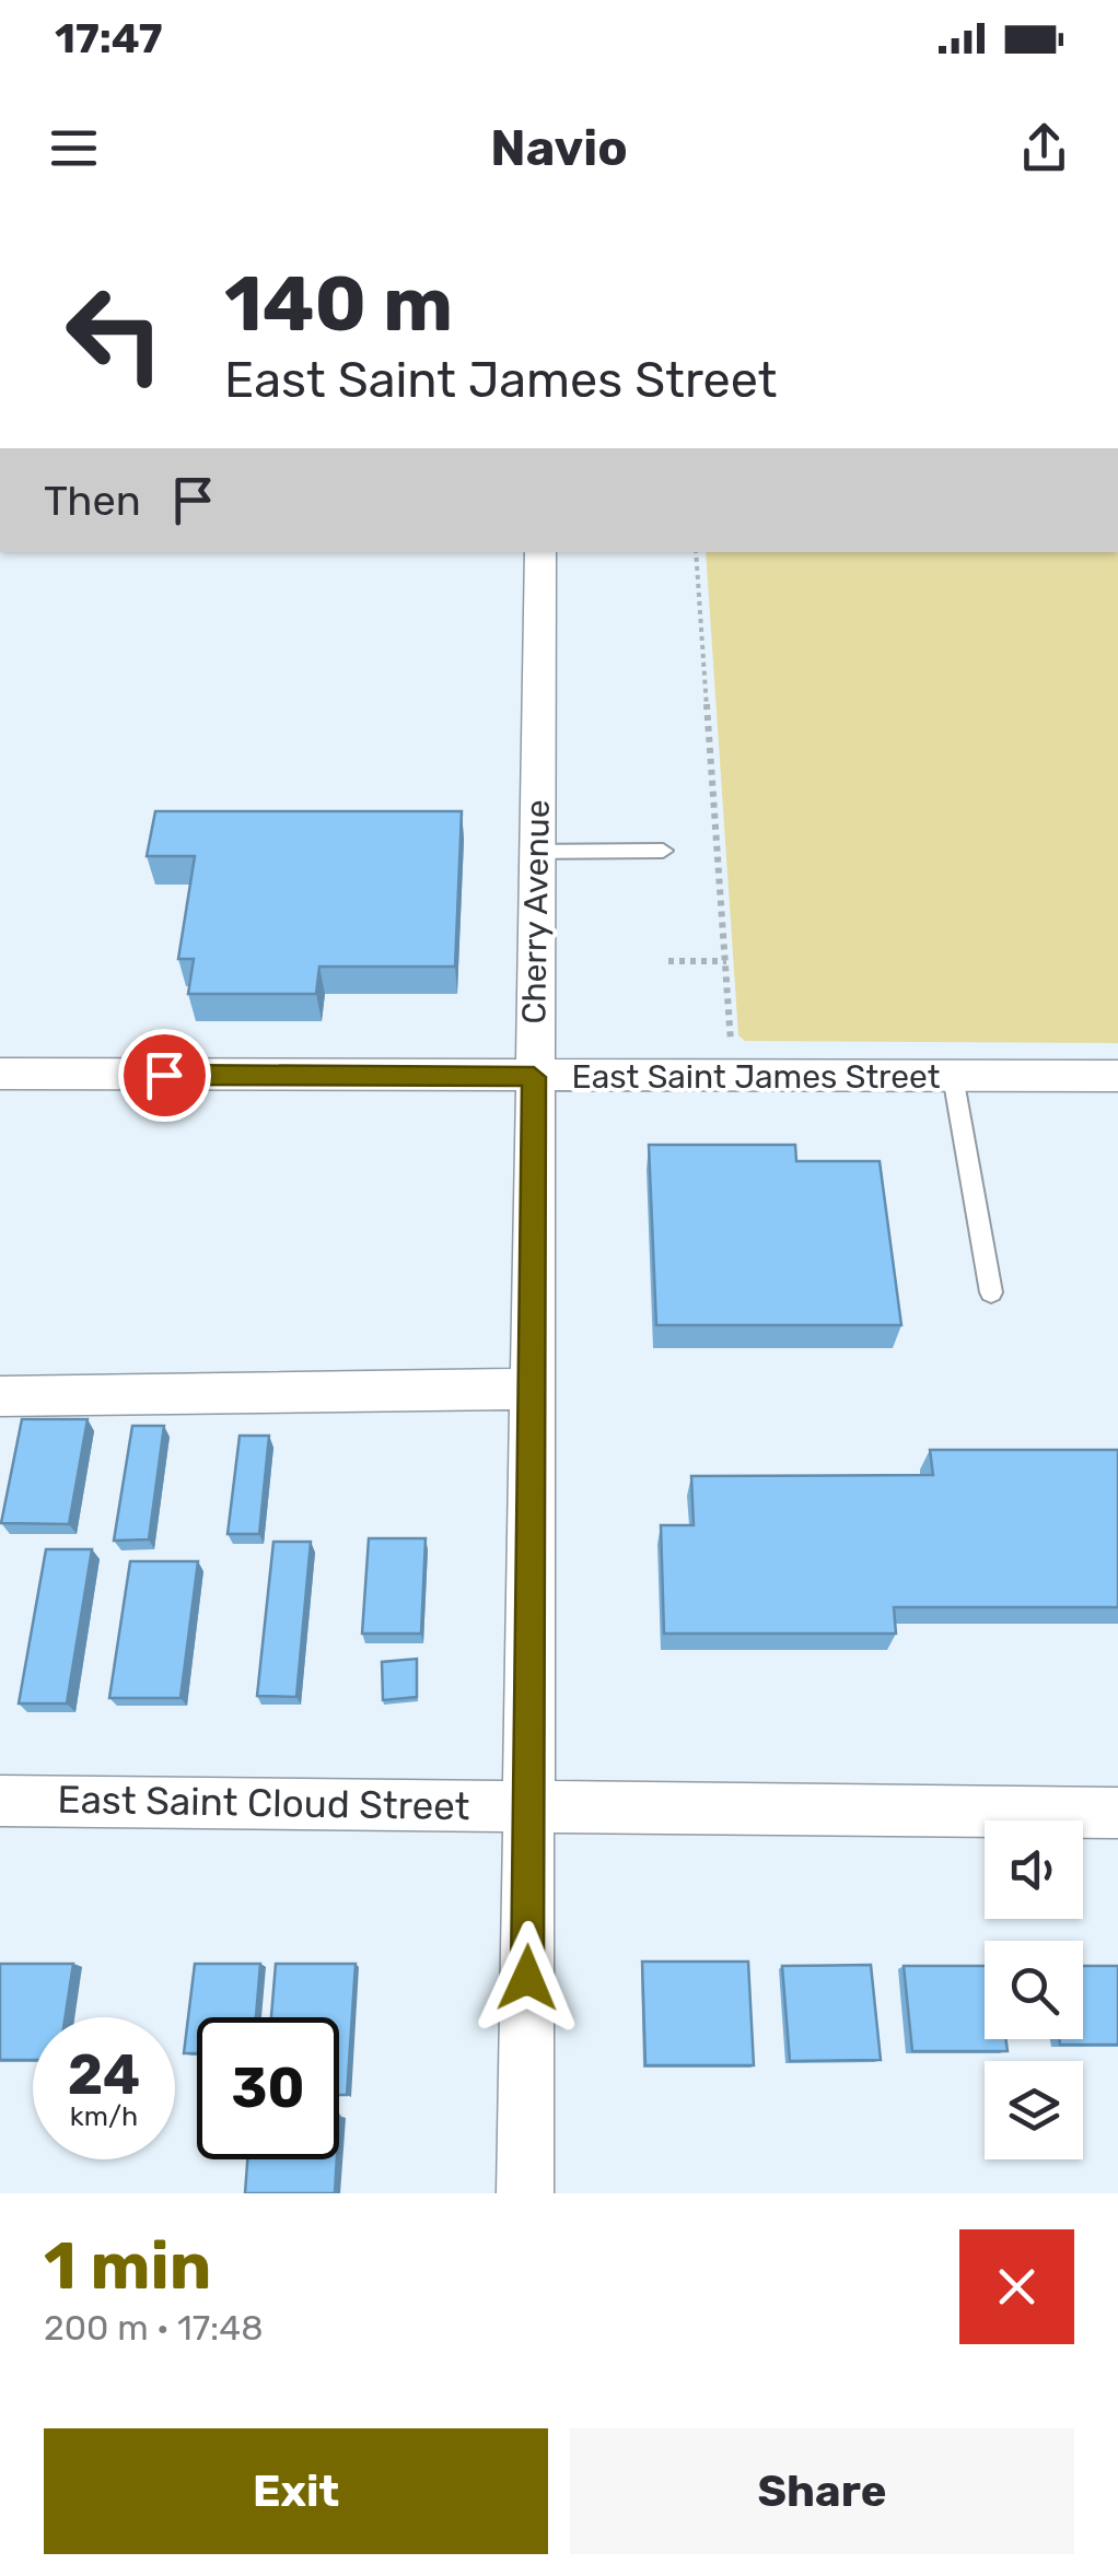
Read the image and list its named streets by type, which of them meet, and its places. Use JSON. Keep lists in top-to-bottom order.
{
  "streets": {
    "street": ["Cherry Avenue", "East Saint James Street", "East Saint Cloud Street"]
  },
  "crossings": [
    ["Cherry Avenue", "East Saint James Street"],
    ["Cherry Avenue", "East Saint Cloud Street"]
  ],
  "page": {
    "status": "17:47",
    "header": "Navio",
    "turn": ["140 m", "East Saint James Street"],
    "then": "Then",
    "speed": "24 km/h",
    "limit": "30",
    "heading": ["1 min", "200 m · 17:48"],
    "buttons": ["Exit", "Share"]
  }
}
